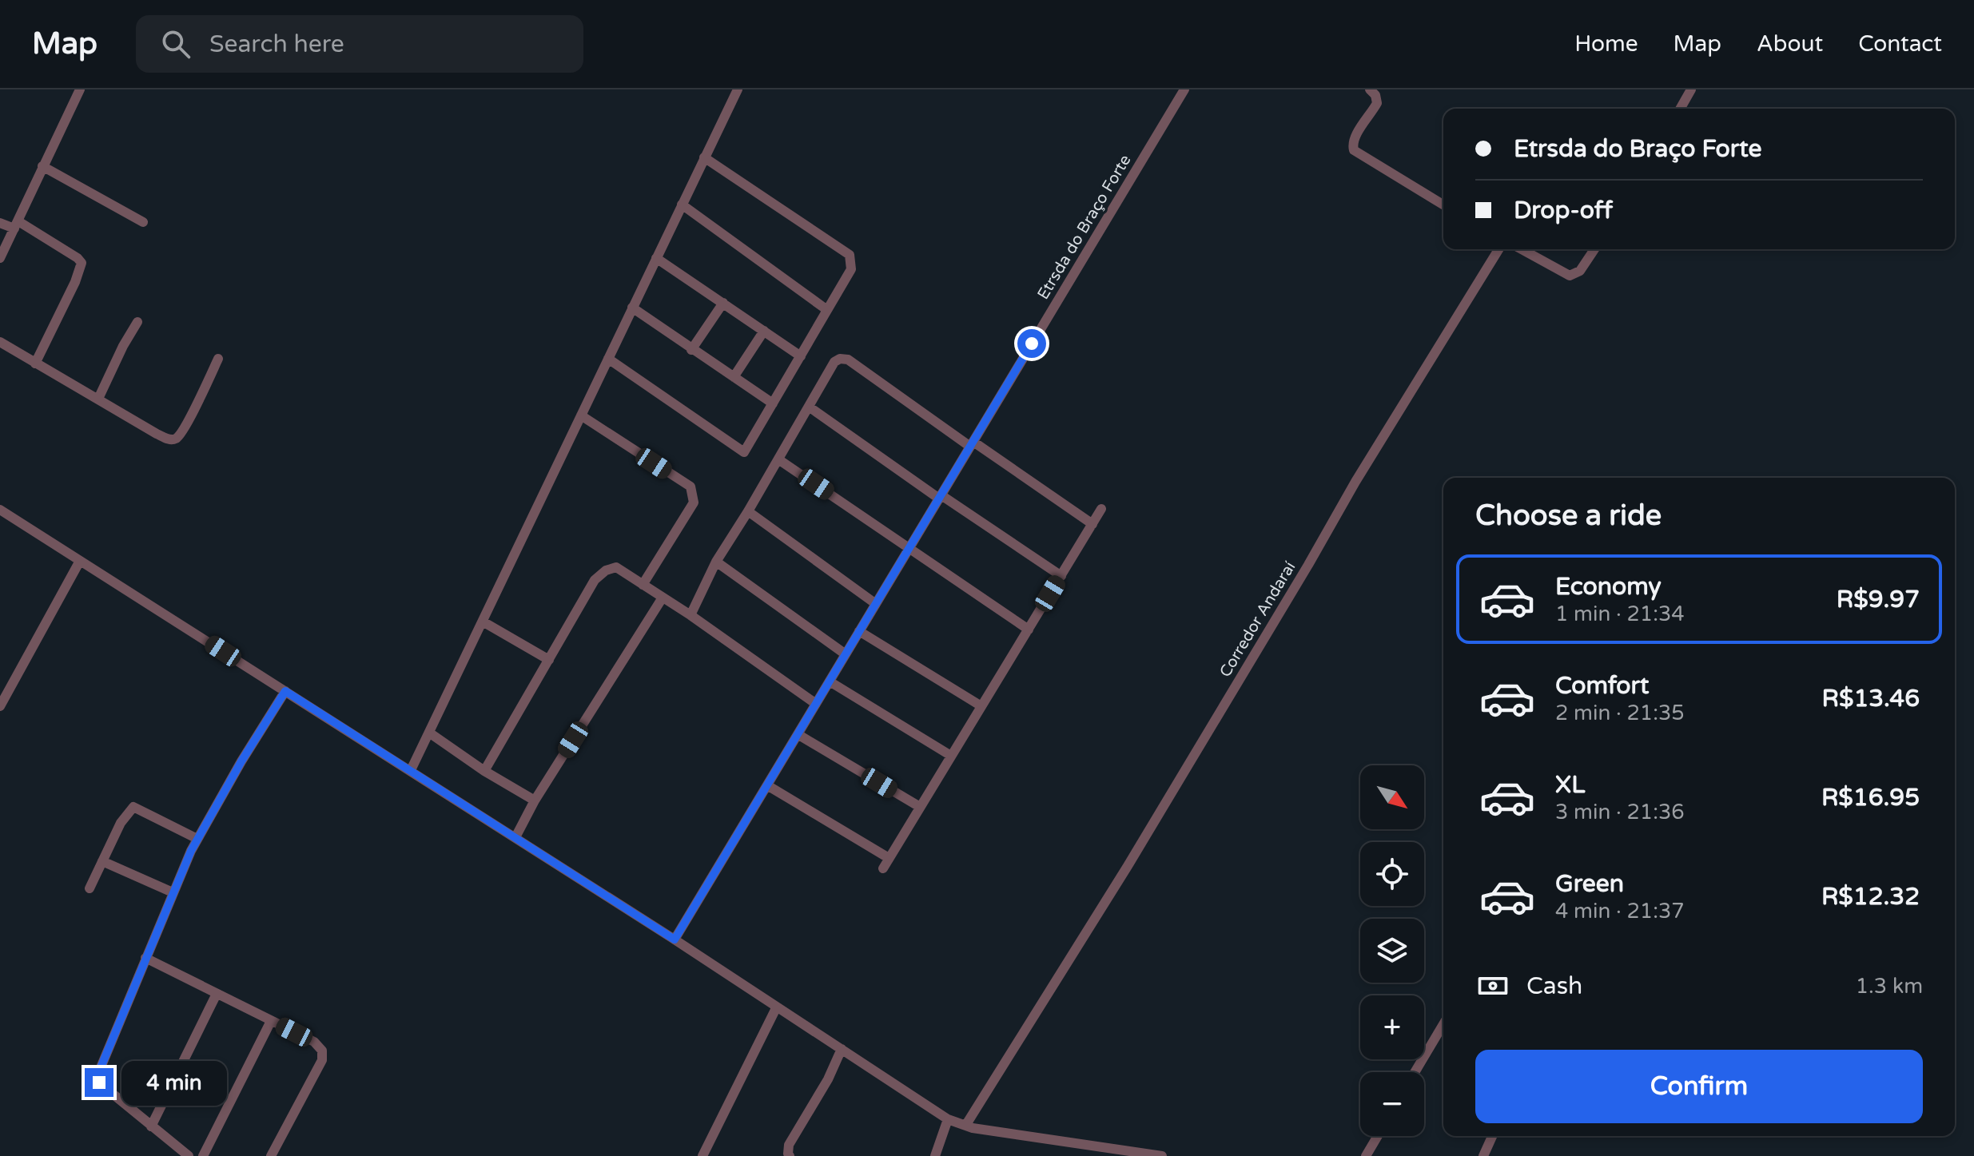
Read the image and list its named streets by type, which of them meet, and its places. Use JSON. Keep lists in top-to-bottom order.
{
  "streets": {
    "street": ["Etrsda do Braço Forte", "Corredor Andaraí"]
  },
  "north": "bottom right",
  "page": {
    "header": "Map",
    "search": "Search here",
    "nav": [
      "Home",
      "Map",
      "About",
      "Contact"
    ],
    "banner": ["Etrsda do Braço Forte", "Drop-off"],
    "heading": "Choose a ride",
    "list": [
      {
        "name": "Economy",
        "note": "1 min · 21:34",
        "value": "R$9.97"
      },
      {
        "name": "Comfort",
        "note": "2 min · 21:35",
        "value": "R$13.46"
      },
      {
        "name": "XL",
        "note": "3 min · 21:36",
        "value": "R$16.95"
      },
      {
        "name": "Green",
        "note": "4 min · 21:37",
        "value": "R$12.32"
      }
    ],
    "map_buttons": ["+", "−"],
    "pay": ["Cash", "1.3 km"],
    "buttons": "Confirm",
    "bubble": "4 min"
  }
}
